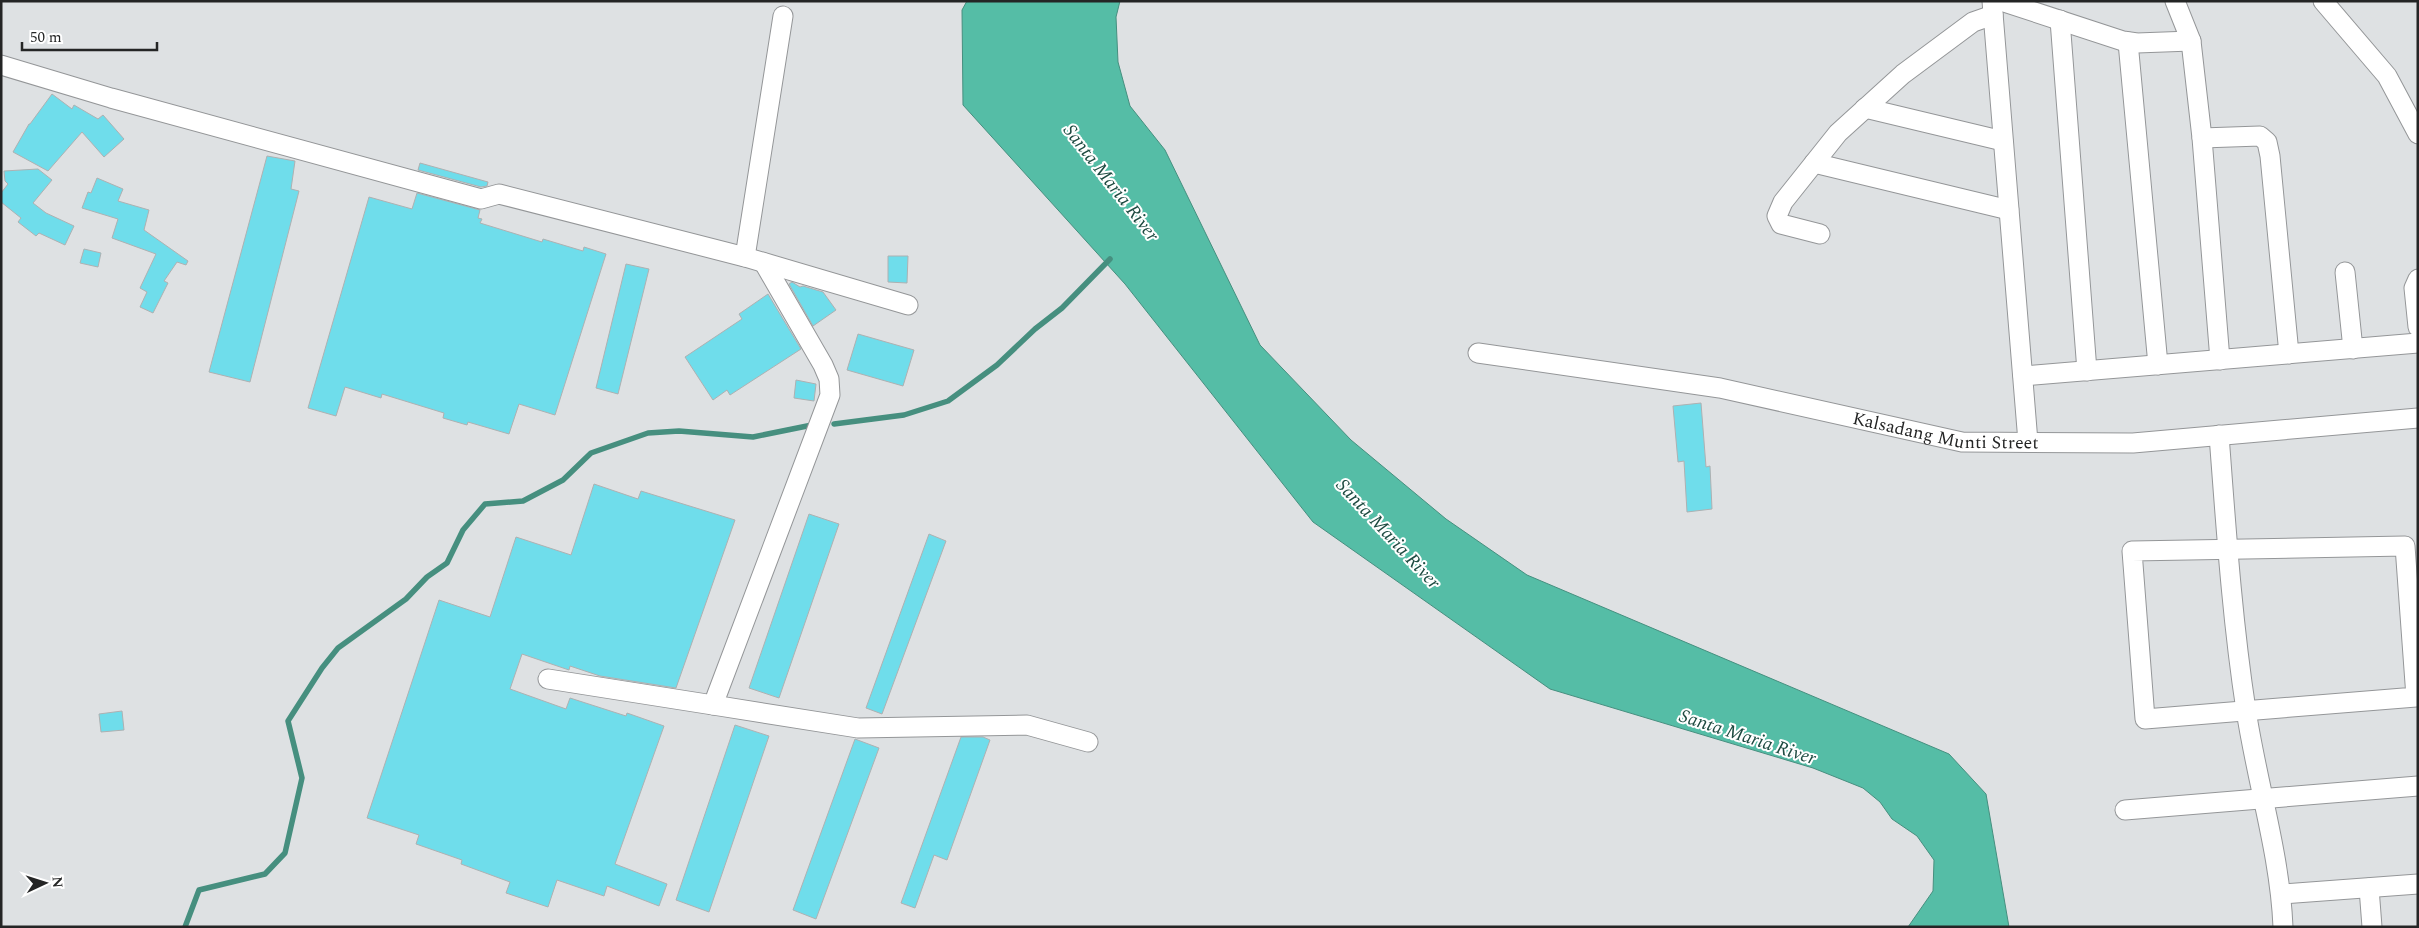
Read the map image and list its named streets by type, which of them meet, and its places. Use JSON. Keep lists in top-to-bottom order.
{
  "streets": {
    "street": ["Kalsadang Munti Street"]
  },
  "water": ["Santa Maria River"],
  "scale_bar": "50 m",
  "north": "right"
}
